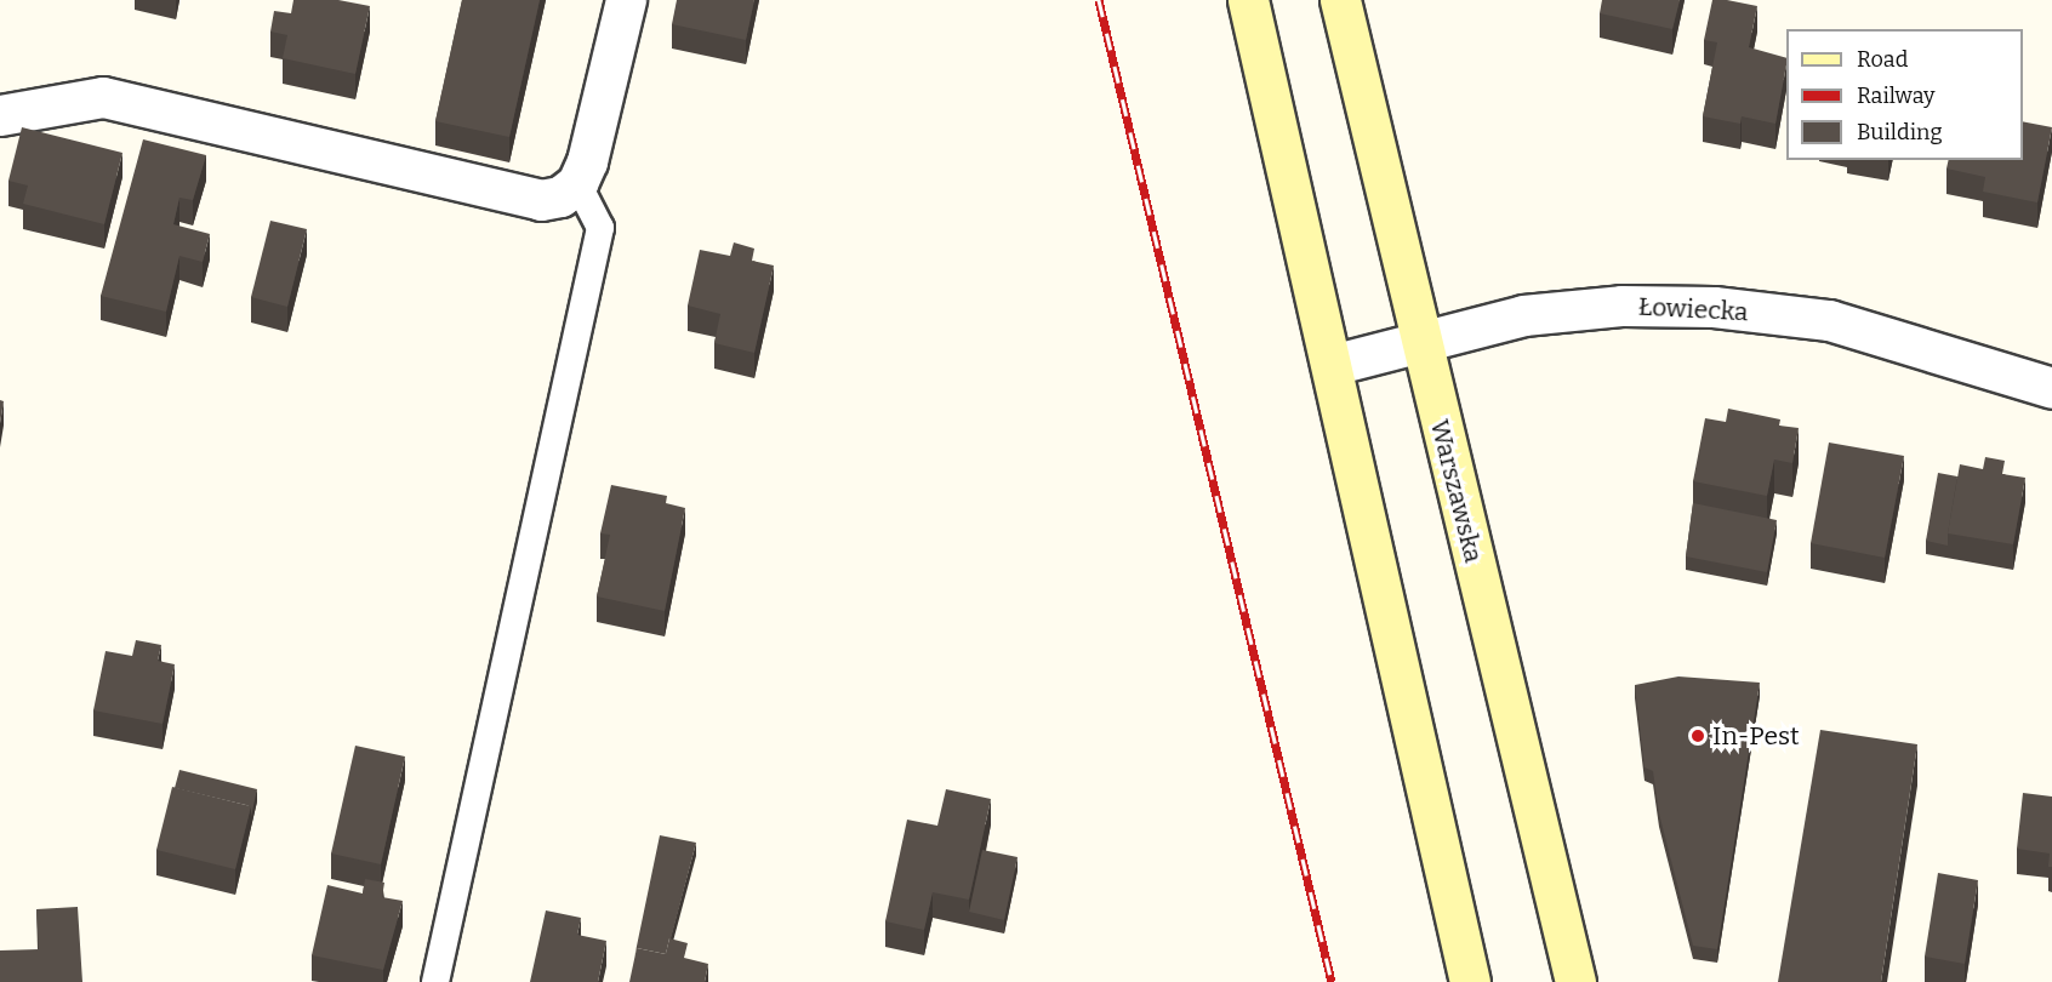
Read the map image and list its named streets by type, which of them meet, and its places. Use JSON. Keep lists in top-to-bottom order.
{
  "streets": {
    "main road": ["Warszawska"],
    "street": ["Łowiecka"]
  },
  "crossings": [
    ["Łowiecka", "Warszawska"]
  ],
  "places": ["In-Pest"],
  "legend": ["Road", "Railway", "Building"]
}
